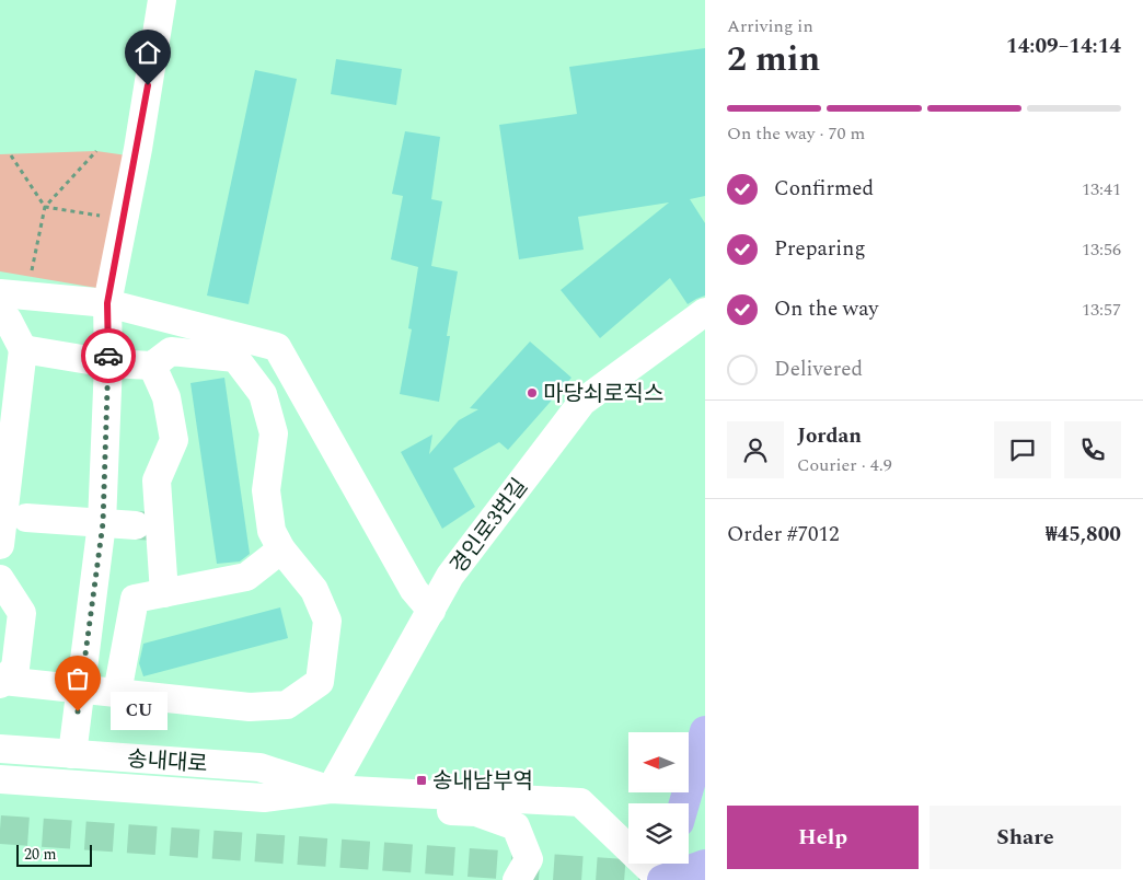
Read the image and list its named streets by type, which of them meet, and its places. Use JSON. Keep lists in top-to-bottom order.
{
  "streets": {
    "street": ["경인로3번길", "송내대로"]
  },
  "crossings": [
    ["경인로3번길", "송내대로"]
  ],
  "places": {
    "other": ["마당쇠로직스", "CU"],
    "transit": ["송내남부역"]
  },
  "scale_bar": "20 m",
  "north": "left",
  "page": {
    "heading": ["2 min", "Arriving in", "14:09–14:14"],
    "panel": [
      "Jordan",
      "Courier · 4.9",
      "Order #7012",
      "₩45,800"
    ],
    "bar": "On the way · 70 m",
    "list": [
      ["Confirmed", "13:41"],
      ["Preparing", "13:56"],
      ["On the way", "13:57"],
      "Delivered"
    ],
    "bubble": "CU",
    "buttons": ["Help", "Share"],
    "scale": "20 m"
  }
}
